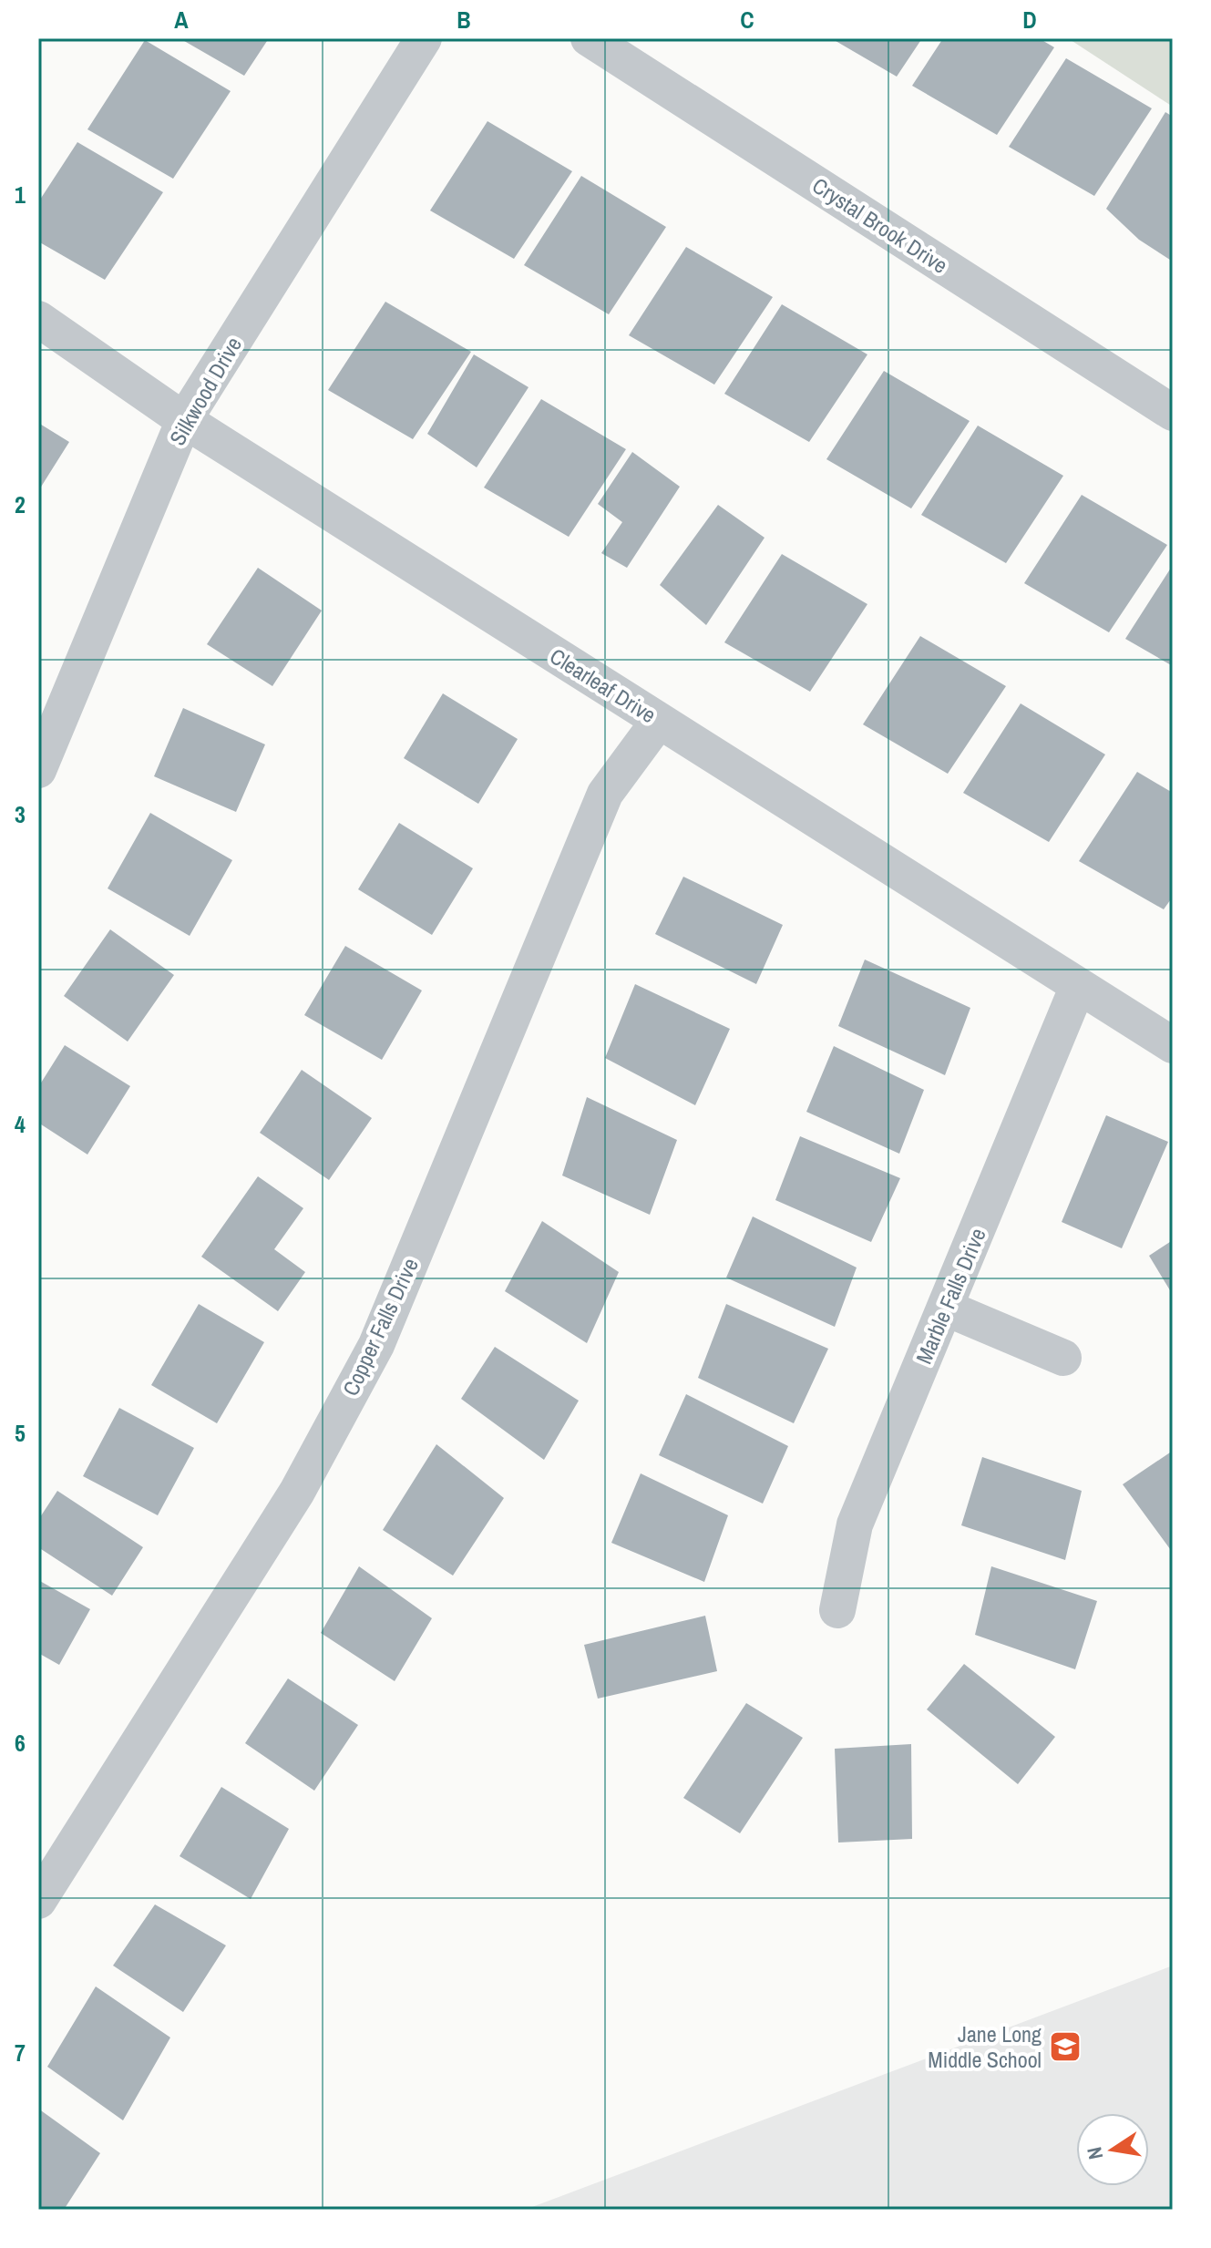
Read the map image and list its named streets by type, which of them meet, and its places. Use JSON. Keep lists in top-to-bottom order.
{
  "streets": {
    "street": [
      "Crystal Brook Drive",
      "Silkwood Drive",
      "Clearleaf Drive",
      "Marble Falls Drive",
      "Copper Falls Drive"
    ]
  },
  "crossings": [
    ["Silkwood Drive", "Clearleaf Drive"],
    ["Clearleaf Drive", "Marble Falls Drive"],
    ["Clearleaf Drive", "Copper Falls Drive"]
  ],
  "places": {
    "school or university": ["Jane Long Middle School"]
  },
  "north": "left",
  "grid": {
    "columns": [
      "A",
      "B",
      "C",
      "D"
    ],
    "rows": [
      "1",
      "2",
      "3",
      "4",
      "5",
      "6",
      "7"
    ]
  }
}
